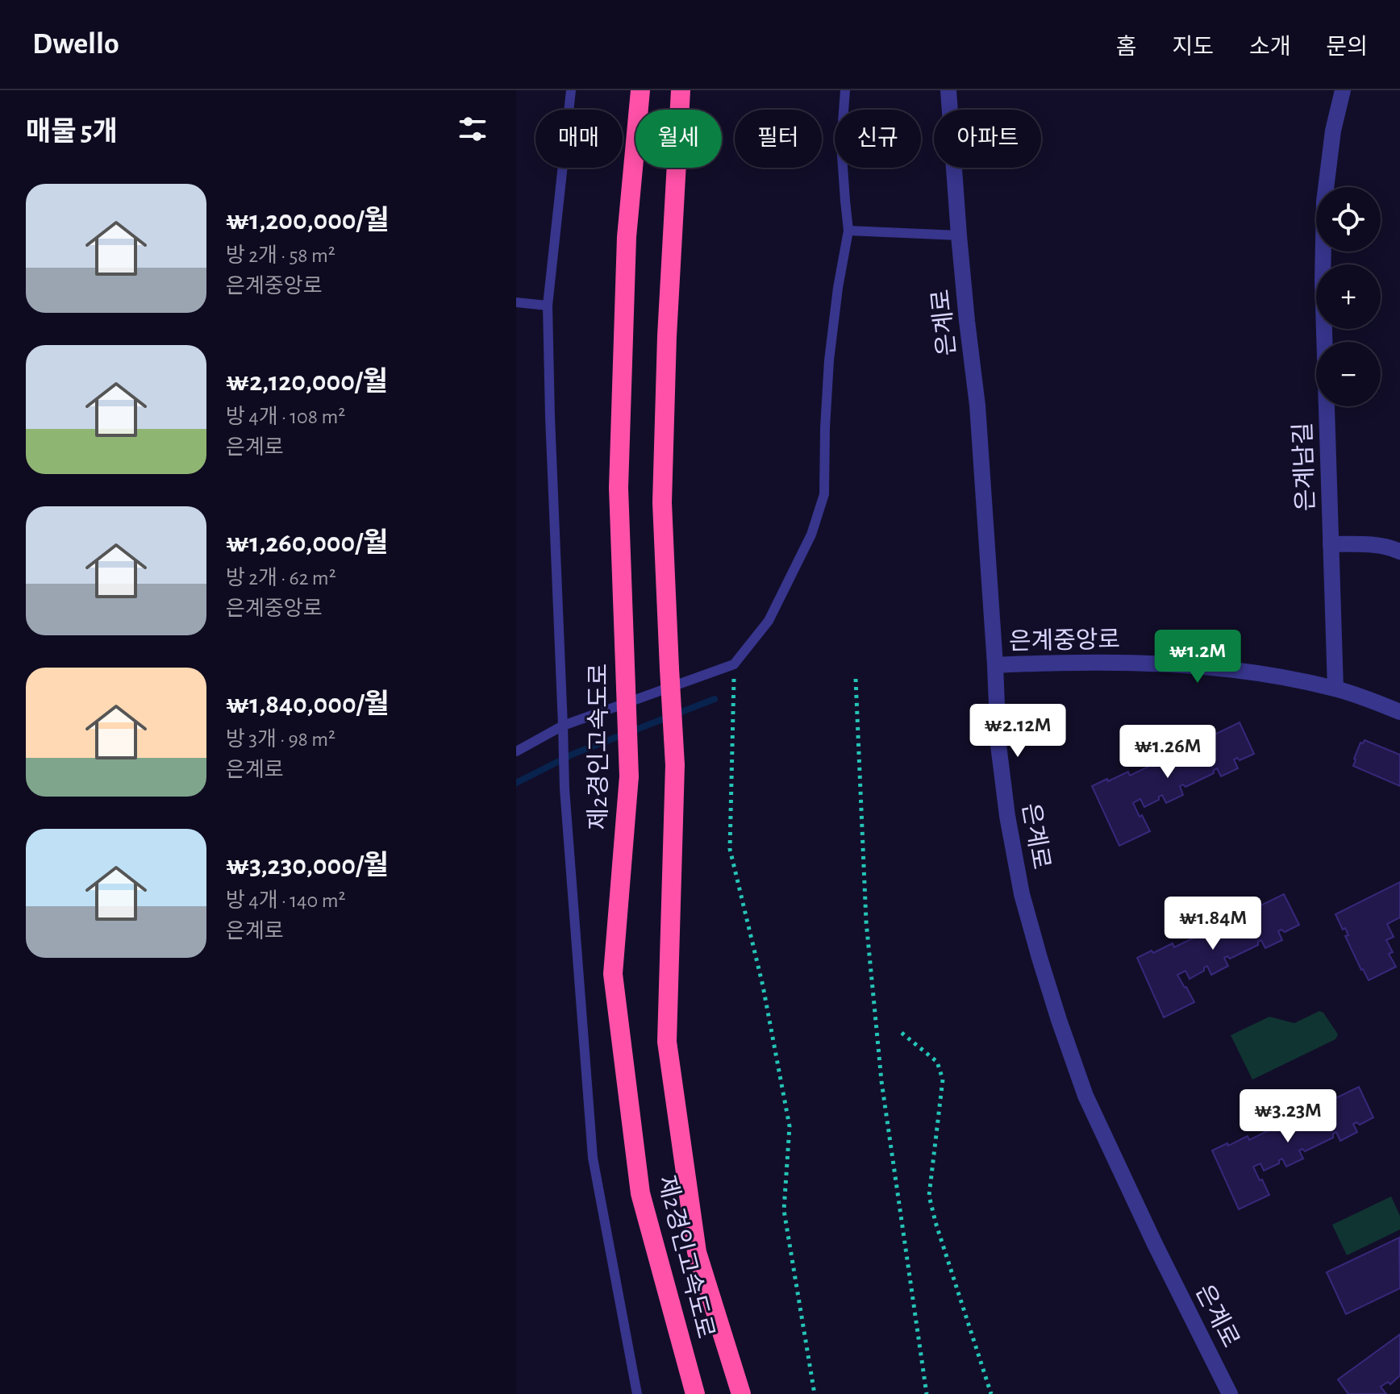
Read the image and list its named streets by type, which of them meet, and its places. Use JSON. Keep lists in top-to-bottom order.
{
  "streets": {
    "highway": ["제2경인고속도로"],
    "street": ["은계로", "은계남길", "은계중앙로"]
  },
  "crossings": [
    ["은계로", "은계중앙로"],
    ["은계남길", "은계중앙로"]
  ],
  "page": {
    "header": "Dwello",
    "nav": [
      "홈",
      "지도",
      "소개",
      "문의"
    ],
    "heading": "매물 5개",
    "chip": [
      "매매",
      "월세",
      "필터",
      "신규",
      "아파트"
    ],
    "list": [
      {
        "name": "₩1,200,000/월",
        "note": "방 2개 · 58 m² · 은계중앙로"
      },
      {
        "name": "₩2,120,000/월",
        "note": "방 4개 · 108 m² · 은계로"
      },
      {
        "name": "₩1,260,000/월",
        "note": "방 2개 · 62 m² · 은계중앙로"
      },
      {
        "name": "₩1,840,000/월",
        "note": "방 3개 · 98 m² · 은계로"
      },
      {
        "name": "₩3,230,000/월",
        "note": "방 4개 · 140 m² · 은계로"
      }
    ],
    "map_buttons": ["+", "−"],
    "price": [
      "₩1.2M",
      "₩2.12M",
      "₩1.26M",
      "₩1.84M",
      "₩3.23M"
    ]
  }
}
